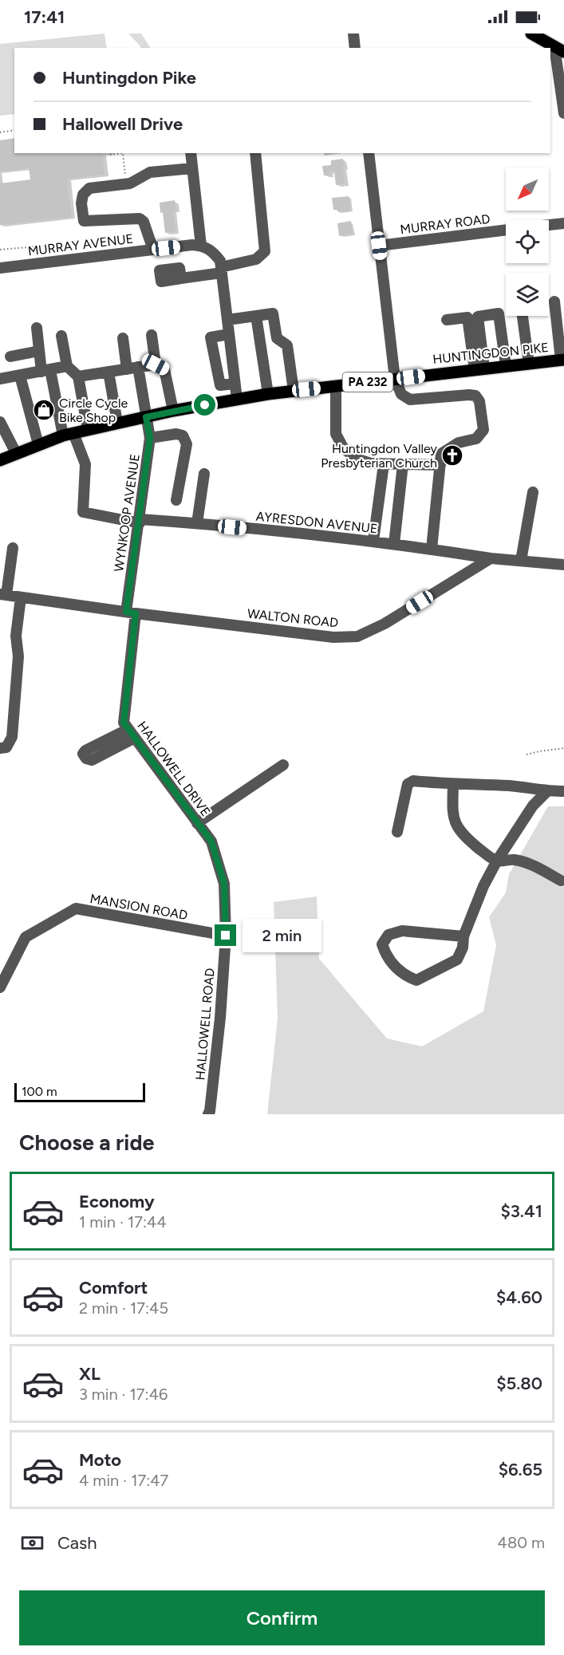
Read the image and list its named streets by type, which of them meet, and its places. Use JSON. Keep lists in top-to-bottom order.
{
  "streets": {
    "main road": ["HUNTINGDON PIKE", "PA 232"],
    "street": [
      "MURRAY ROAD",
      "MURRAY AVENUE",
      "WYNKOOP AVENUE",
      "AYRESDON AVENUE",
      "WALTON ROAD",
      "HALLOWELL DRIVE",
      "MANSION ROAD",
      "HALLOWELL ROAD"
    ]
  },
  "crossings": [
    ["HUNTINGDON PIKE", "WYNKOOP AVENUE"],
    ["HUNTINGDON PIKE", "AYRESDON AVENUE"],
    ["WYNKOOP AVENUE", "AYRESDON AVENUE"],
    ["WYNKOOP AVENUE", "WALTON ROAD"],
    ["WYNKOOP AVENUE", "HALLOWELL DRIVE"],
    ["AYRESDON AVENUE", "WALTON ROAD"],
    ["WALTON ROAD", "HALLOWELL DRIVE"],
    ["HALLOWELL DRIVE", "MANSION ROAD"],
    ["HALLOWELL DRIVE", "HALLOWELL ROAD"],
    ["MANSION ROAD", "HALLOWELL ROAD"]
  ],
  "places": {
    "shop": ["Circle Cycle Bike Shop"],
    "church": ["Huntingdon Valley Presbyterian Church"]
  },
  "scale_bar": "100 m",
  "north": "bottom left",
  "page": {
    "status": "17:41",
    "banner": ["Huntingdon Pike", "Hallowell Drive"],
    "bubble": "2 min",
    "scale": "100 m",
    "heading": "Choose a ride",
    "list": [
      {
        "name": "Economy",
        "note": "1 min · 17:44",
        "value": "$3.41"
      },
      {
        "name": "Comfort",
        "note": "2 min · 17:45",
        "value": "$4.60"
      },
      {
        "name": "XL",
        "note": "3 min · 17:46",
        "value": "$5.80"
      },
      {
        "name": "Moto",
        "note": "4 min · 17:47",
        "value": "$6.65"
      }
    ],
    "pay": ["Cash", "480 m"],
    "buttons": "Confirm"
  }
}
